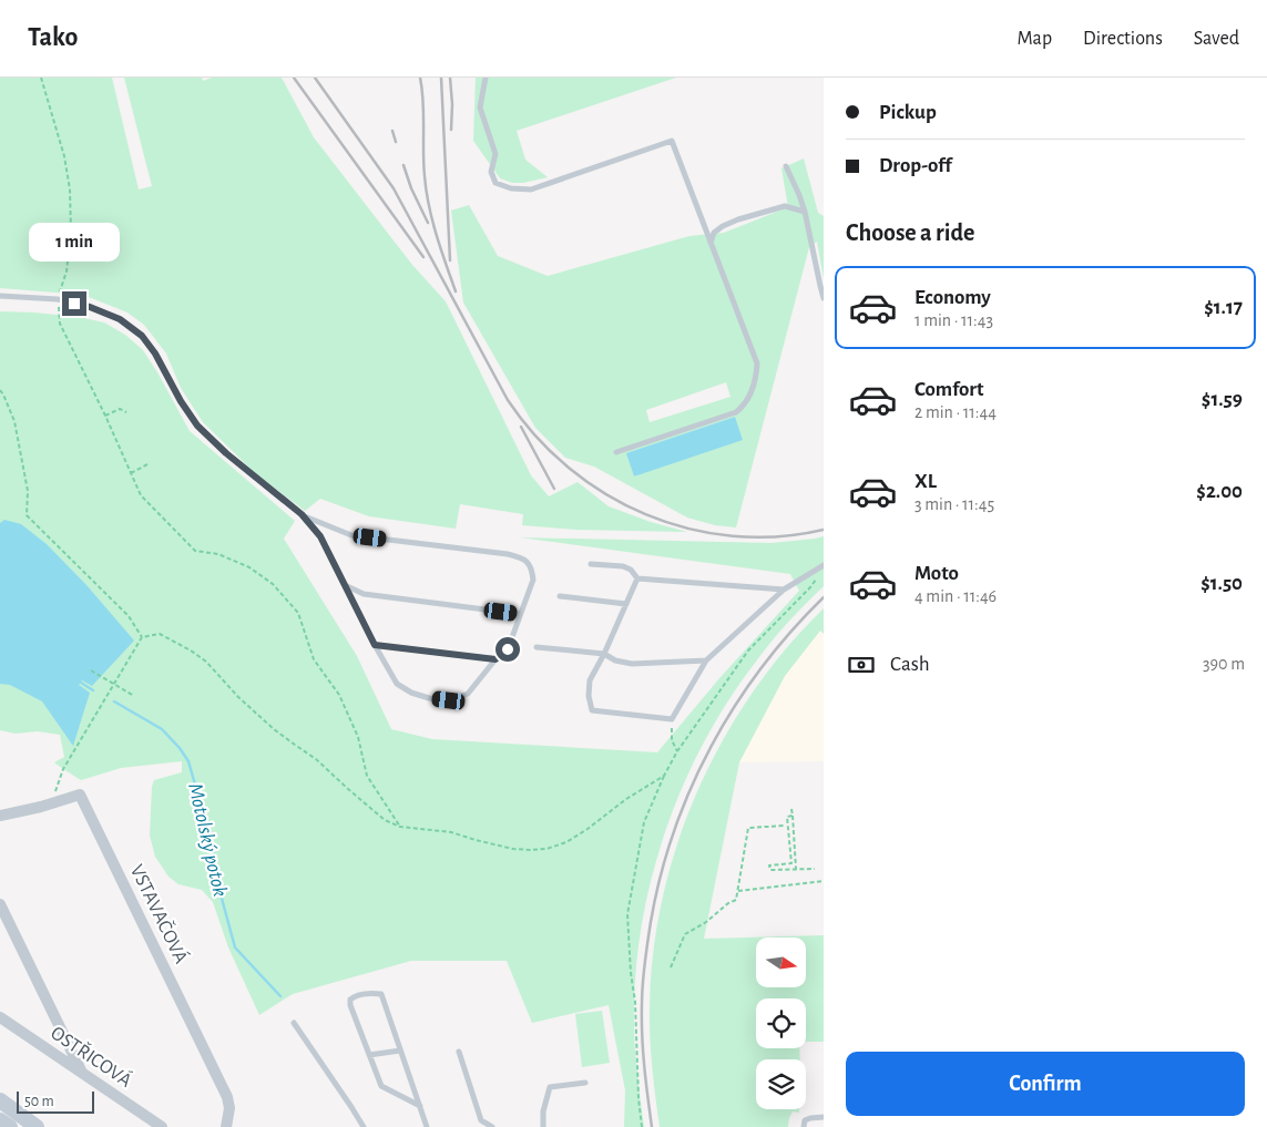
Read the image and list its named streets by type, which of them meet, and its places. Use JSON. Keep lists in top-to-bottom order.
{
  "streets": {
    "street": ["VSTAVAČOVÁ", "OSTŘICOVÁ"]
  },
  "water": ["Motolský potok"],
  "scale_bar": "50 m",
  "north": "right",
  "page": {
    "header": "Tako",
    "nav": ["Map", "Directions", "Saved"],
    "banner": ["Pickup", "Drop-off"],
    "heading": "Choose a ride",
    "bubble": "1 min",
    "list": [
      {
        "name": "Economy",
        "note": "1 min · 11:43",
        "value": "$1.17"
      },
      {
        "name": "Comfort",
        "note": "2 min · 11:44",
        "value": "$1.59"
      },
      {
        "name": "XL",
        "note": "3 min · 11:45",
        "value": "$2.00"
      },
      {
        "name": "Moto",
        "note": "4 min · 11:46",
        "value": "$1.50"
      }
    ],
    "pay": ["Cash", "390 m"],
    "buttons": "Confirm",
    "scale": "50 m"
  }
}
